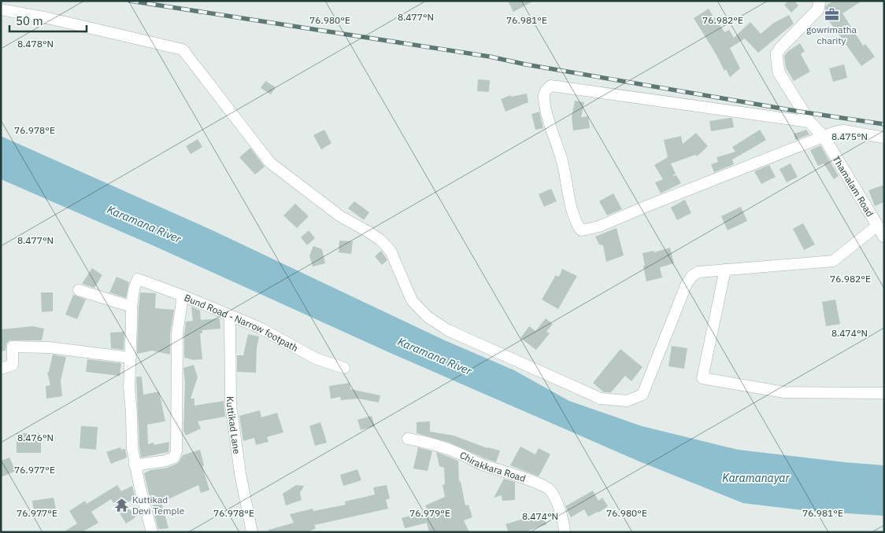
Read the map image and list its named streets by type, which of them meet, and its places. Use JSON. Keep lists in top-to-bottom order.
{
  "streets": {
    "street": [
      "Thamalam Road",
      "Bund Road - Narrow footpath",
      "Kuttikad Lane",
      "Chirakkara Road"
    ]
  },
  "crossings": [
    ["Bund Road - Narrow footpath", "Kuttikad Lane"]
  ],
  "water": ["Karamana River", "Karamanayar"],
  "places": {
    "office": ["gowrimatha charity"],
    "temple": ["Kuttikad Devi Temple"]
  },
  "scale_bar": "50 m",
  "coordinates": [
    "8.477°N",
    "76.980°E",
    "76.981°E",
    "76.982°E",
    "8.478°N",
    "76.978°E",
    "8.475°N",
    "8.474°N",
    "8.476°N",
    "76.977°E",
    "76.979°E"
  ]
}
